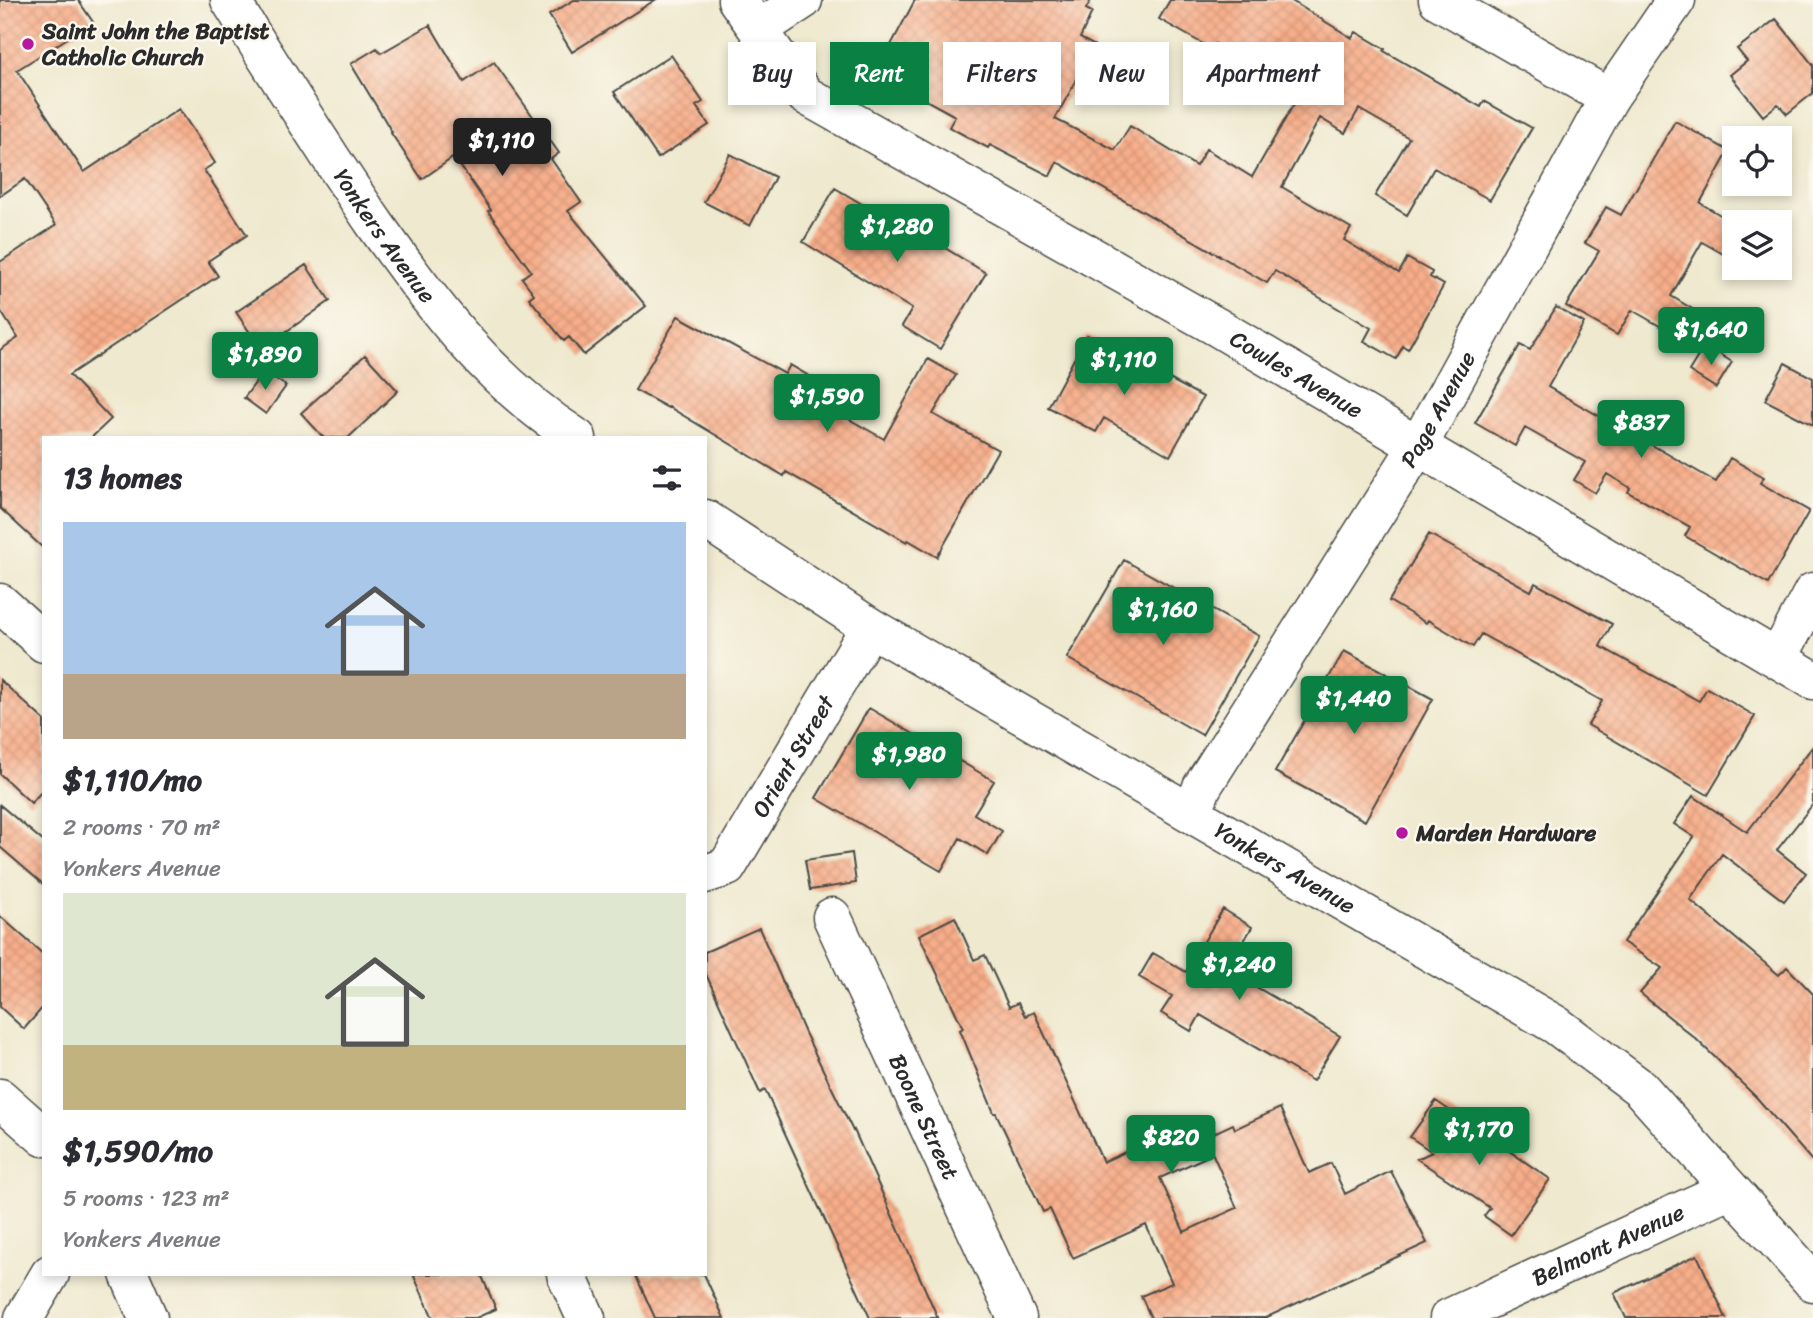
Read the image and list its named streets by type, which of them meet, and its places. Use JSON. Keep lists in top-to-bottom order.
{
  "streets": {
    "street": [
      "Yonkers Avenue",
      "Cowles Avenue",
      "Page Avenue",
      "Orient Street",
      "Boone Street",
      "Belmont Avenue"
    ]
  },
  "crossings": [
    ["Yonkers Avenue", "Page Avenue"],
    ["Yonkers Avenue", "Orient Street"],
    ["Yonkers Avenue", "Belmont Avenue"],
    ["Cowles Avenue", "Page Avenue"]
  ],
  "places": ["Saint John the Baptist Catholic Church", "Marden Hardware"],
  "page": {
    "chip": [
      "Buy",
      "Rent",
      "Filters",
      "New",
      "Apartment"
    ],
    "price": [
      "$1,110",
      "$1,280",
      "$1,640",
      "$1,890",
      "$1,110",
      "$1,590",
      "$837",
      "$1,160",
      "$1,440",
      "$1,980",
      "$1,240",
      "$1,170",
      "$820"
    ],
    "heading": "13 homes",
    "list": [
      {
        "name": "$1,110/mo",
        "note": "2 rooms · 70 m² · Yonkers Avenue"
      },
      {
        "name": "$1,590/mo",
        "note": "5 rooms · 123 m² · Yonkers Avenue"
      }
    ]
  }
}
